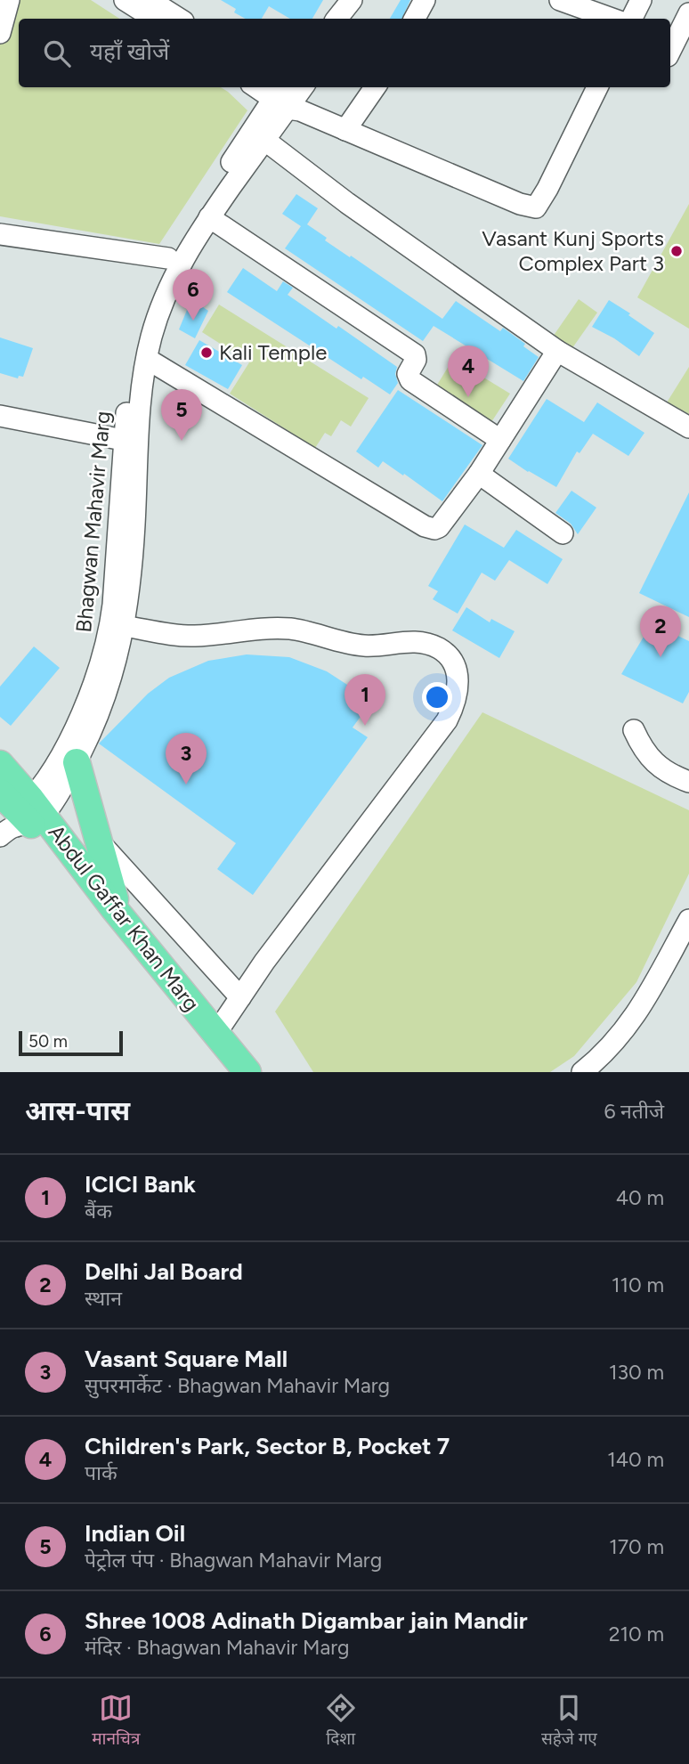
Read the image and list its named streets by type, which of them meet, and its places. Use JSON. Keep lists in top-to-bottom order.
{
  "streets": {
    "main road": ["Abdul Gaffar Khan Marg"],
    "street": ["Bhagwan Mahavir Marg"]
  },
  "crossings": [
    ["Bhagwan Mahavir Marg", "Abdul Gaffar Khan Marg"]
  ],
  "places": ["Vasant Kunj Sports Complex Part 3", "Kali Temple"],
  "scale_bar": "50 m",
  "page": {
    "search": "यहाँ खोजें",
    "pins": [
      "6",
      "4",
      "5",
      "2",
      "1",
      "3"
    ],
    "scale": "50 m",
    "heading": ["आस-पास", "6 नतीजे"],
    "list": [
      {
        "mark": "1",
        "name": "ICICI Bank",
        "note": "बैंक",
        "value": "40 m"
      },
      {
        "mark": "2",
        "name": "Delhi Jal Board",
        "note": "स्थान",
        "value": "110 m"
      },
      {
        "mark": "3",
        "name": "Vasant Square Mall",
        "note": "सुपरमार्केट · Bhagwan Mahavir Marg",
        "value": "130 m"
      },
      {
        "mark": "4",
        "name": "Children's Park, Sector B, Pocket 7",
        "note": "पार्क",
        "value": "140 m"
      },
      {
        "mark": "5",
        "name": "Indian Oil",
        "note": "पेट्रोल पंप · Bhagwan Mahavir Marg",
        "value": "170 m"
      },
      {
        "mark": "6",
        "name": "Shree 1008 Adinath Digambar jain Mandir",
        "note": "मंदिर · Bhagwan Mahavir Marg",
        "value": "210 m"
      }
    ],
    "nav": ["मानचित्र", "दिशा", "सहेजे गए"]
  }
}
